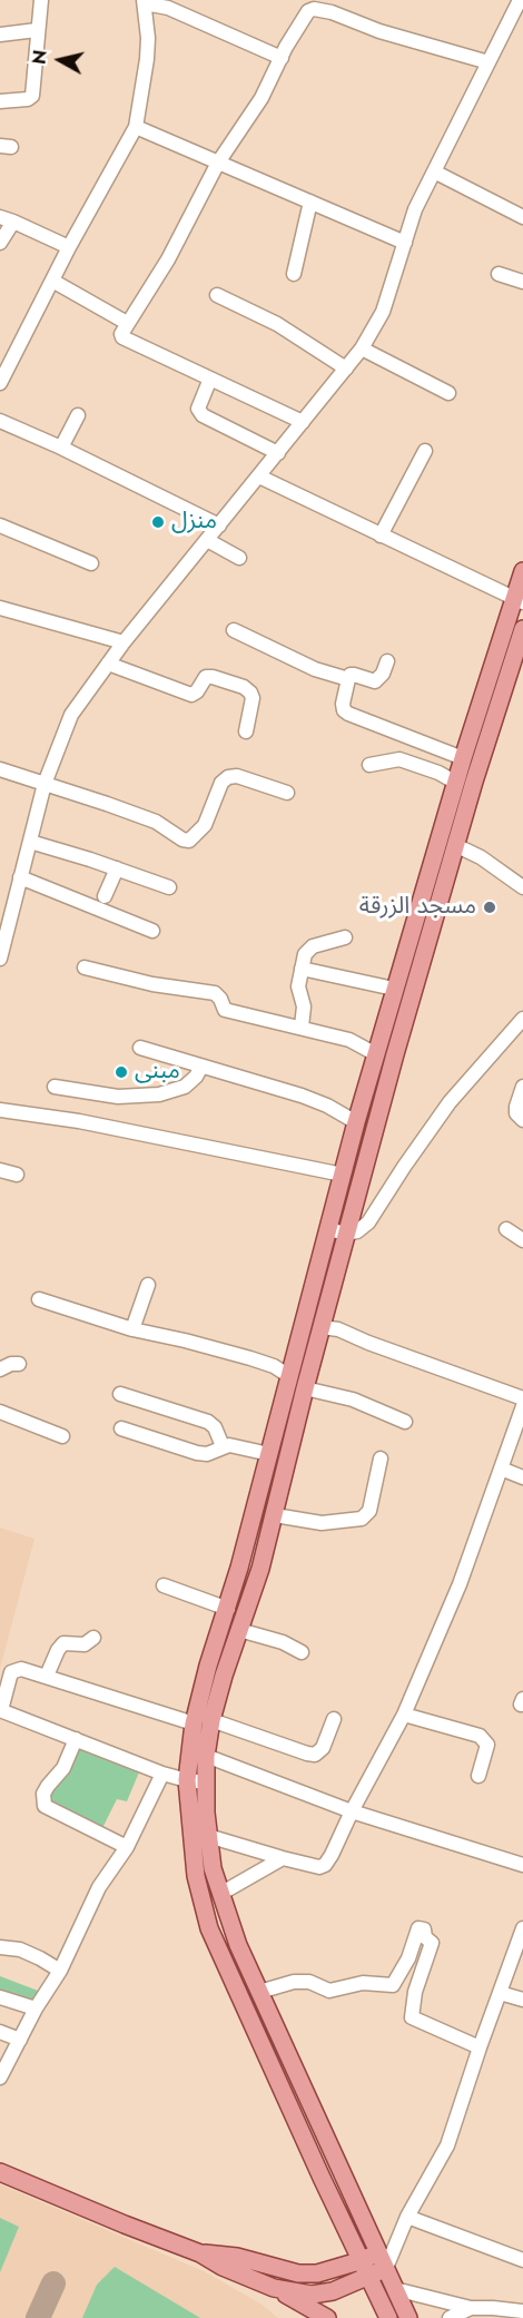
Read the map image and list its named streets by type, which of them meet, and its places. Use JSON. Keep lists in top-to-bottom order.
{
  "places": ["منزل", "مسجد الزرقة", "مبنى"],
  "north": "left"
}
